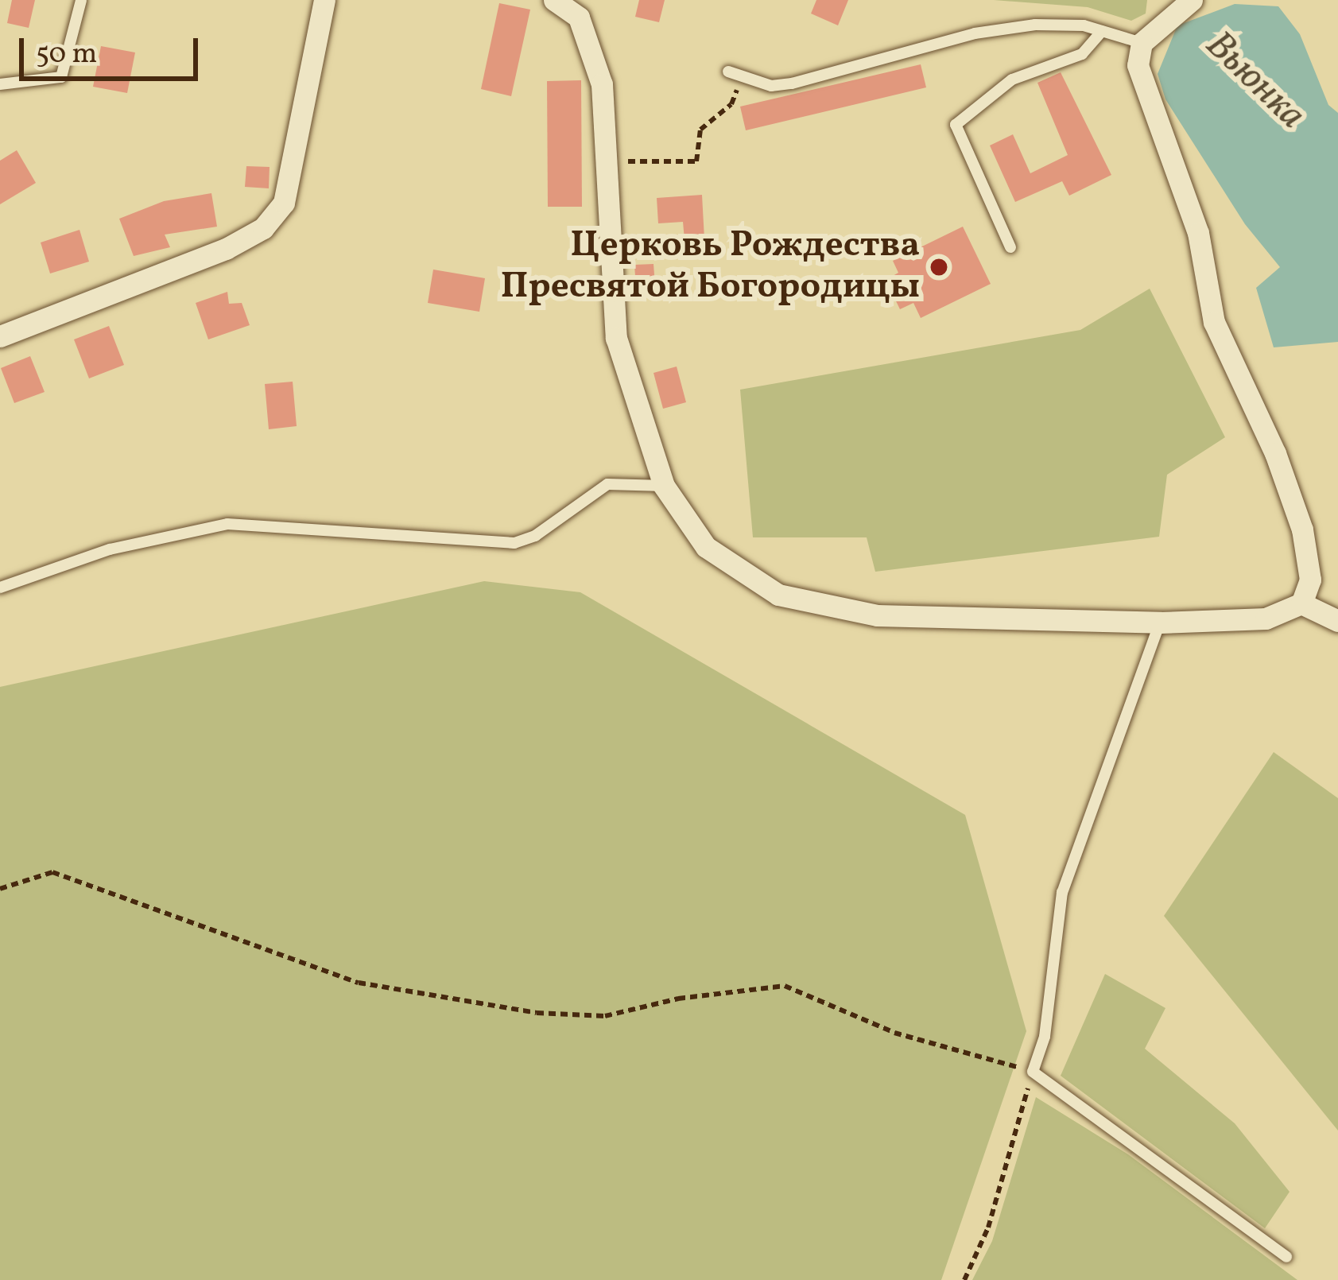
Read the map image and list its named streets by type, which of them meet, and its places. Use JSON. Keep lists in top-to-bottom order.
{
  "water": ["Вьюнка"],
  "places": ["Церковь Рождества Пресвятой Богородицы"],
  "scale_bar": "50 m"
}
